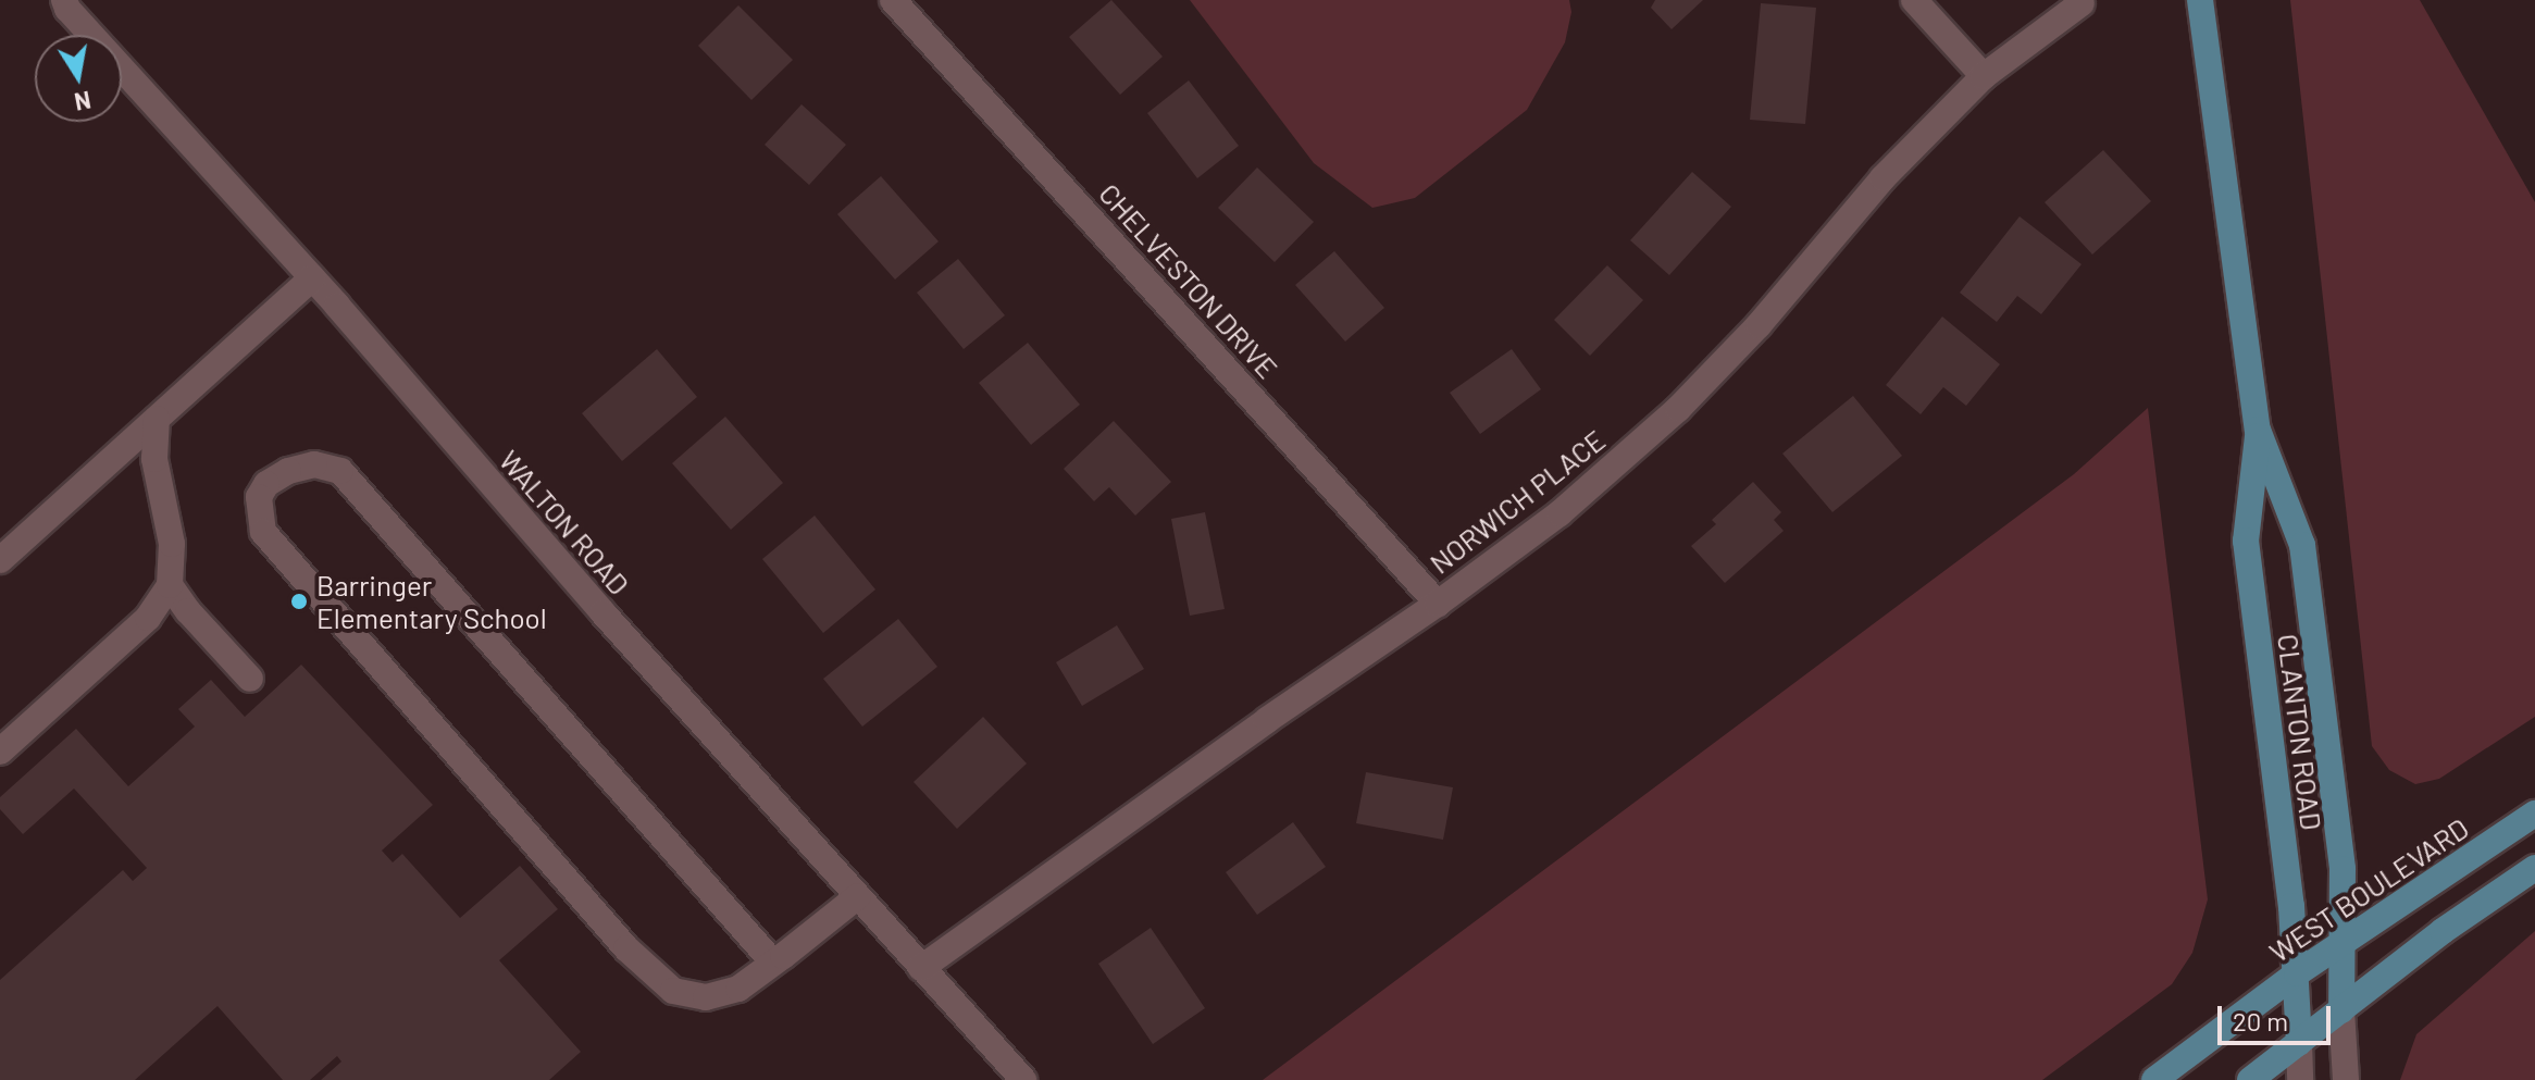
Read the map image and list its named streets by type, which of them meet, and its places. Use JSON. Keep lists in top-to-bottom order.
{
  "streets": {
    "main road": ["CLANTON ROAD", "WEST BOULEVARD"],
    "street": ["CHELVESTON DRIVE", "NORWICH PLACE", "WALTON ROAD"]
  },
  "crossings": [
    ["CHELVESTON DRIVE", "NORWICH PLACE"],
    ["NORWICH PLACE", "WALTON ROAD"],
    ["CLANTON ROAD", "WEST BOULEVARD"]
  ],
  "places": ["Barringer Elementary School"],
  "scale_bar": "20 m",
  "north": "bottom"
}
